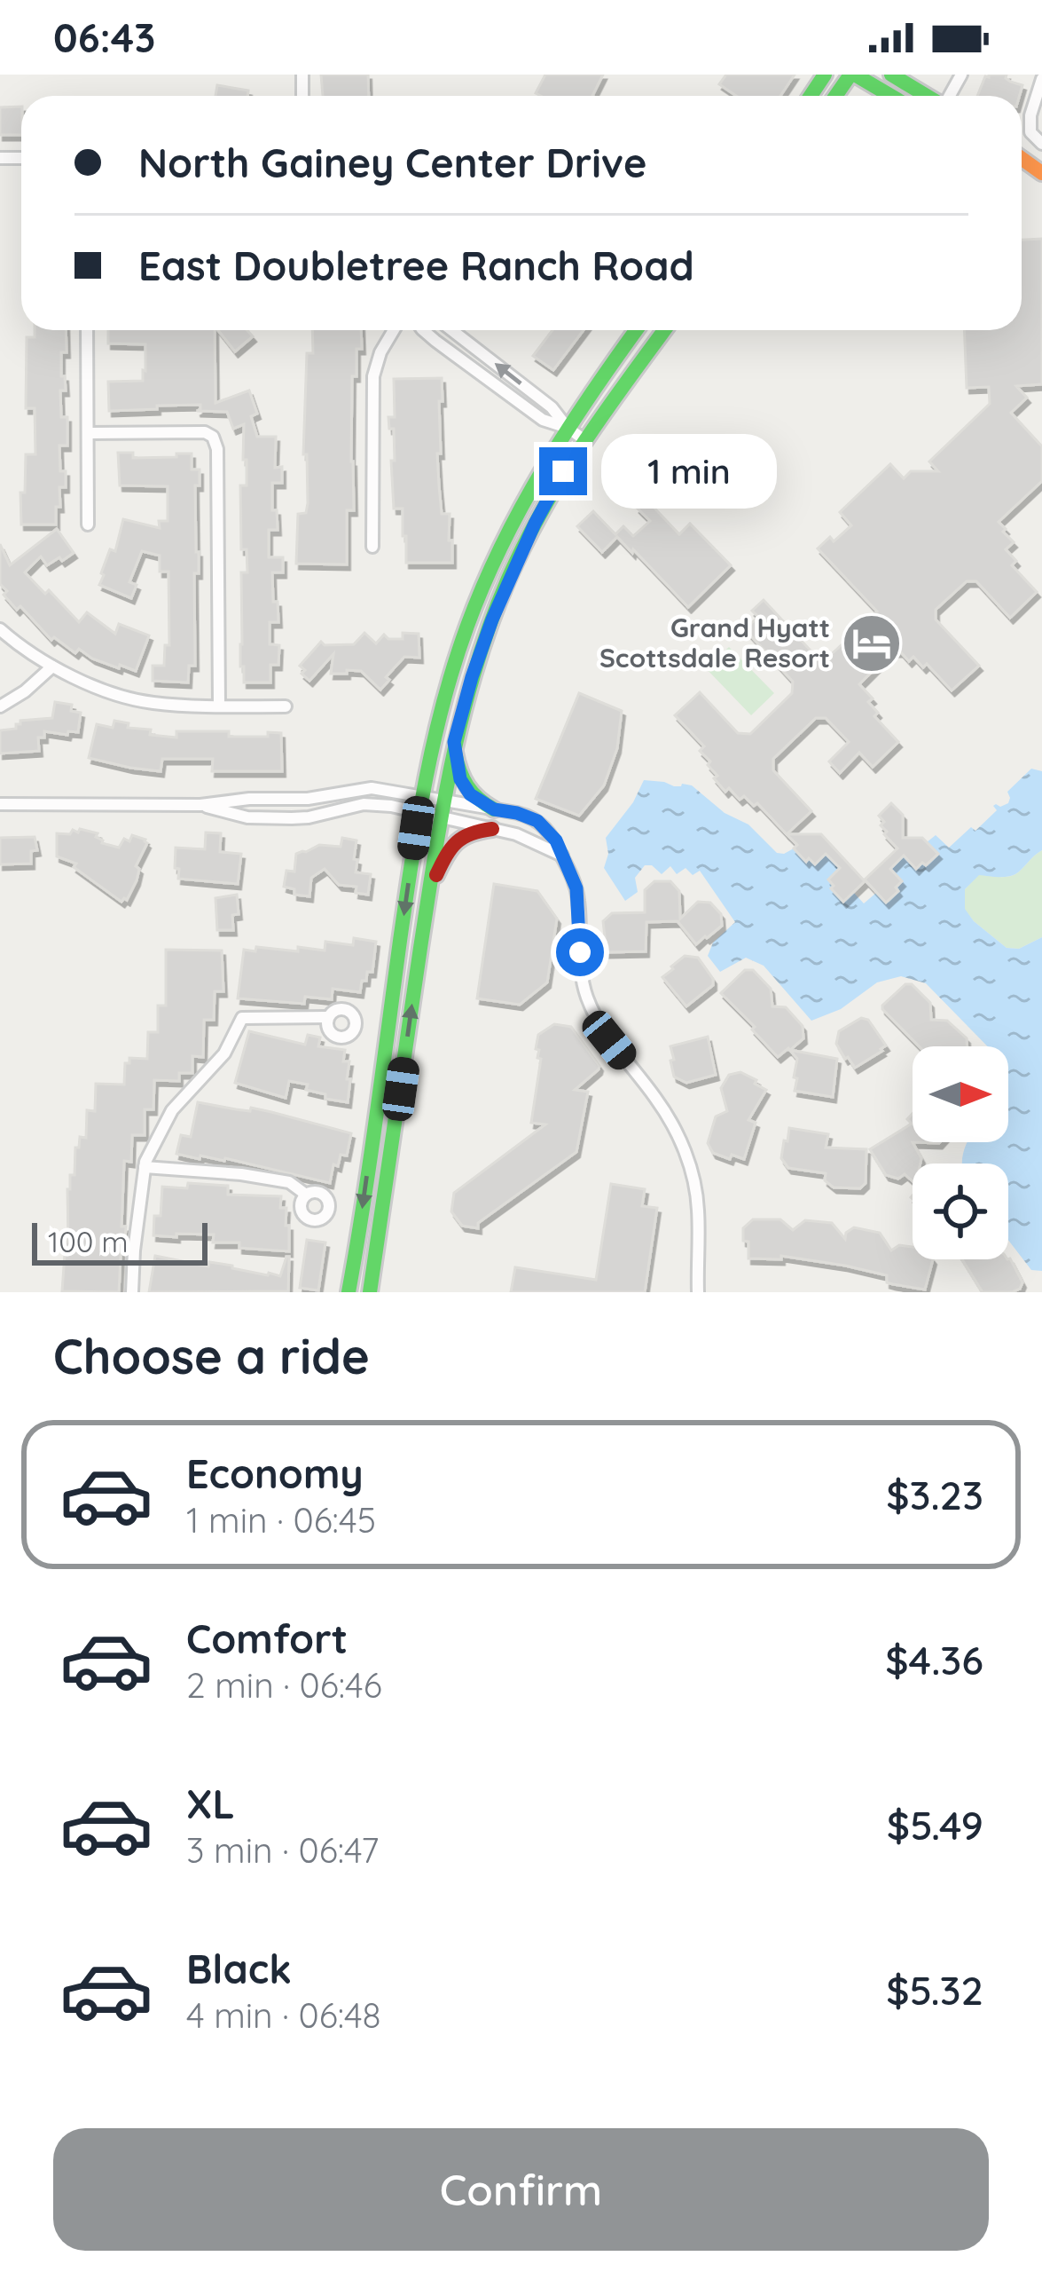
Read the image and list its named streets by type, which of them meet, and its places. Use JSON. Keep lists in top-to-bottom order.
{
  "places": {
    "hotel": ["Grand Hyatt Scottsdale Resort"]
  },
  "scale_bar": "100 m",
  "north": "right",
  "page": {
    "status": "06:43",
    "banner": ["North Gainey Center Drive", "East Doubletree Ranch Road"],
    "bubble": "1 min",
    "scale": "100 m",
    "heading": "Choose a ride",
    "list": [
      {
        "name": "Economy",
        "note": "1 min · 06:45",
        "value": "$3.23"
      },
      {
        "name": "Comfort",
        "note": "2 min · 06:46",
        "value": "$4.36"
      },
      {
        "name": "XL",
        "note": "3 min · 06:47",
        "value": "$5.49"
      },
      {
        "name": "Black",
        "note": "4 min · 06:48",
        "value": "$5.32"
      }
    ],
    "buttons": "Confirm"
  }
}
